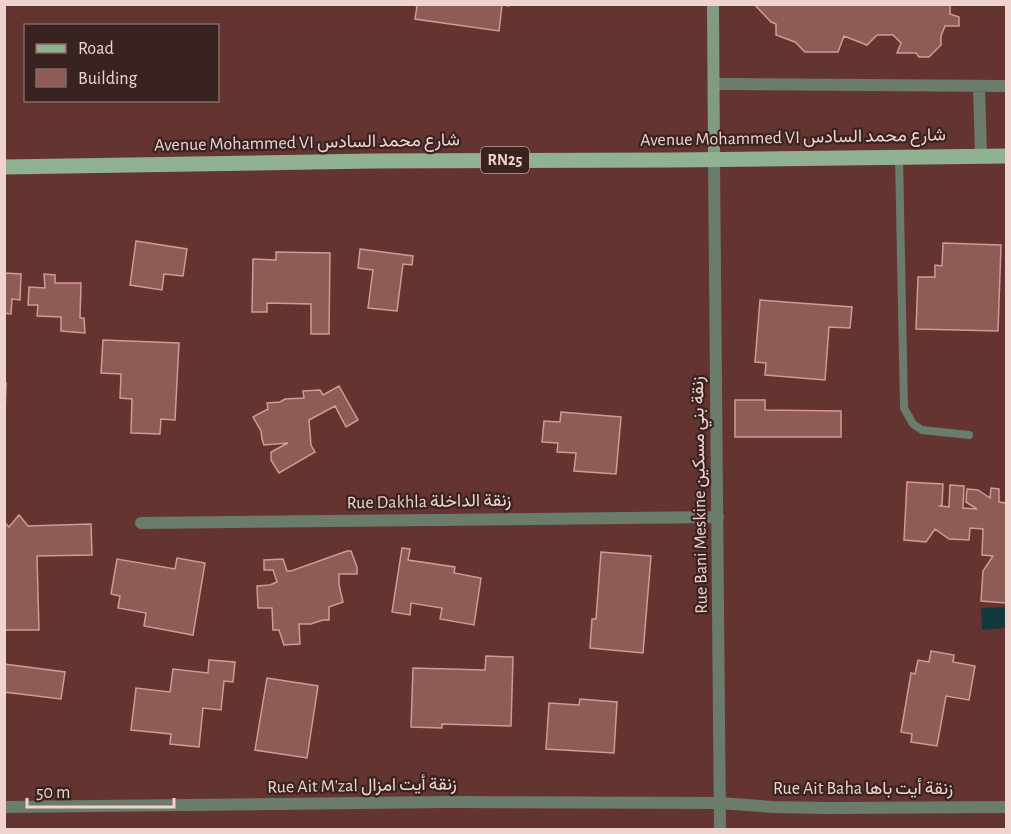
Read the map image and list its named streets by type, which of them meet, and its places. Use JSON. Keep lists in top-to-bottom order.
{
  "streets": {
    "main road": ["Avenue Mohammed VI شارع محمد السادس", "RN25"],
    "street": [
      "Rue Bani Meskine زنقة بني مسكين",
      "Rue Dakhla زنقة الداخلة",
      "Rue Ait M'zal زنقة أيت امزال",
      "Rue Ait Baha زنقة أيت باها"
    ]
  },
  "crossings": [
    ["Avenue Mohammed VI شارع محمد السادس", "Rue Bani Meskine زنقة بني مسكين"],
    ["Rue Bani Meskine زنقة بني مسكين", "Rue Dakhla زنقة الداخلة"],
    ["Rue Bani Meskine زنقة بني مسكين", "Rue Ait M'zal زنقة أيت امزال"],
    ["Rue Bani Meskine زنقة بني مسكين", "Rue Ait Baha زنقة أيت باها"],
    ["Rue Ait M'zal زنقة أيت امزال", "Rue Ait Baha زنقة أيت باها"]
  ],
  "legend": ["Road", "Building"],
  "scale_bar": "50 m"
}
